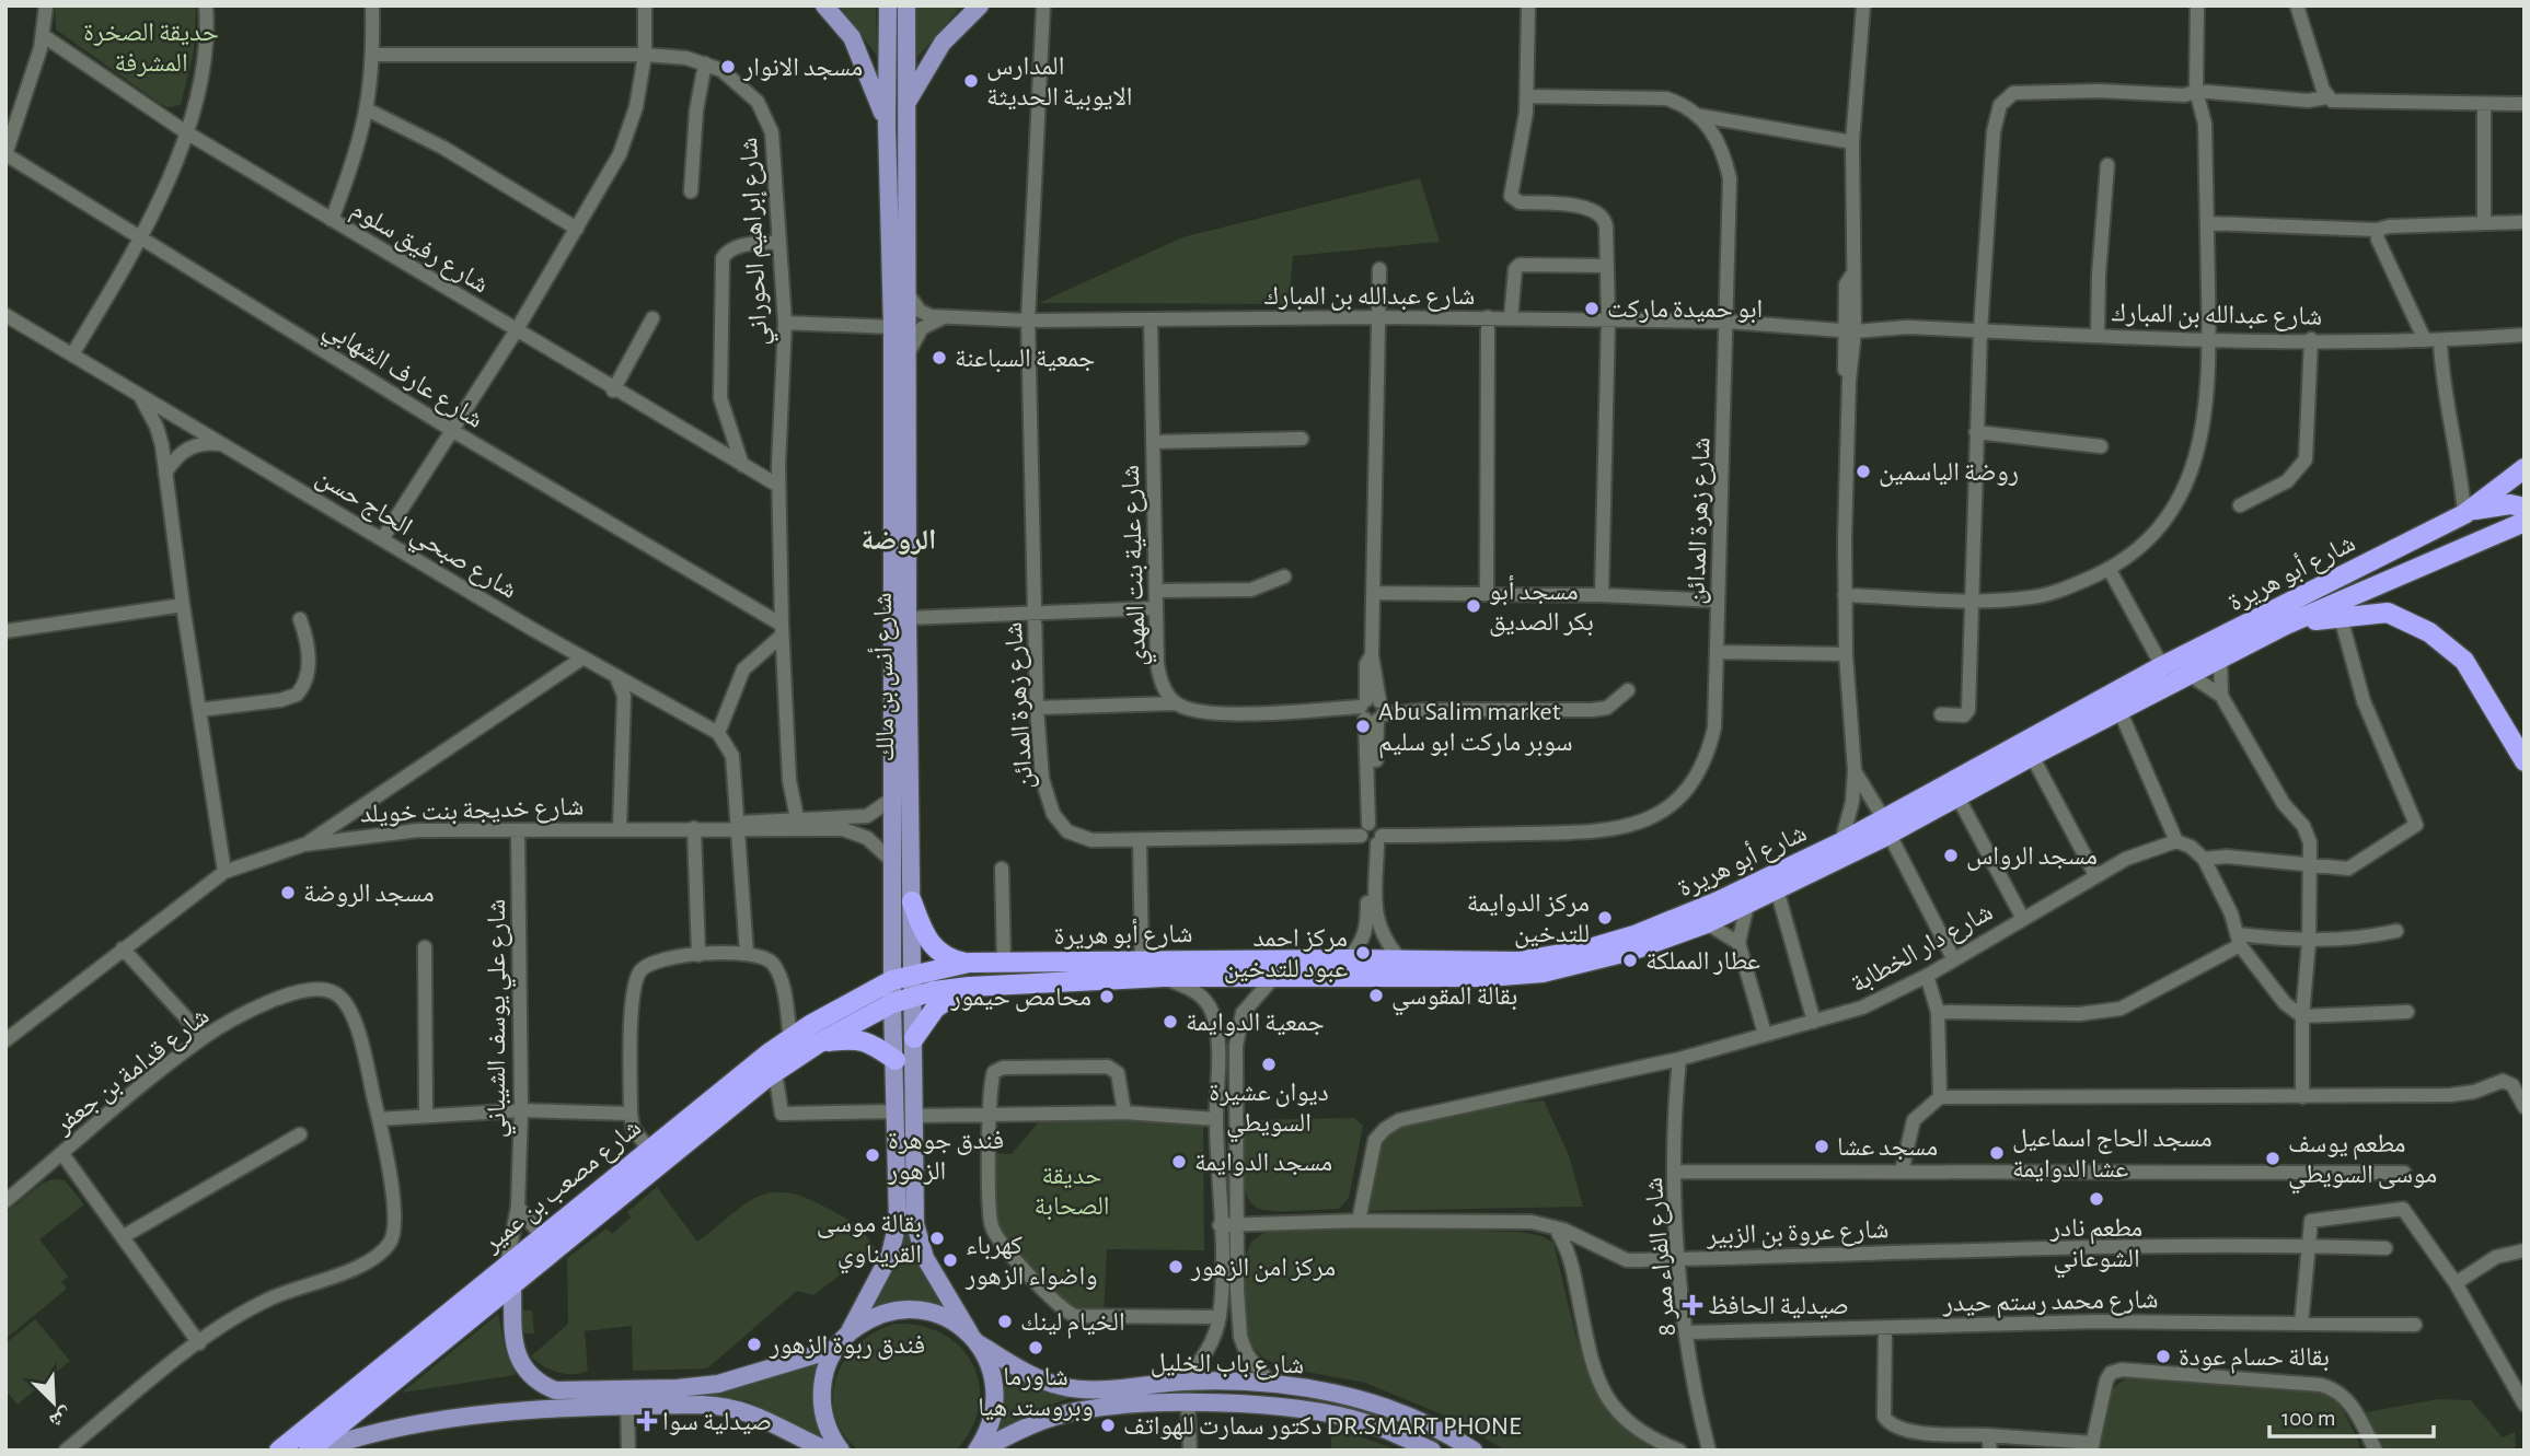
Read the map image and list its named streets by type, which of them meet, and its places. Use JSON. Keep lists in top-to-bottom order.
{
  "streets": {
    "highway": ["شارع أبو هريرة", "شارع مصعب بن عمير"],
    "main road": ["شارع أنس بن مالك", "شارع باب الخليل"],
    "street": [
      "شارع إبراهيم الحوراني",
      "شارع رفيق سلوم",
      "شارع عبدالله بن المبارك",
      "شارع عارف الشهابي",
      "شارع زهرة المدائن",
      "شارع صبحي الحاج حسن",
      "شارع علية بنت المهدي",
      "شارع خديجة بنت خويلد",
      "شارع دار الخطابة",
      "شارع علي يوسف الشيباني",
      "شارع قدامة بن جعفر",
      "شارع عروة بن الزبير",
      "شارع الفراء ممر 8",
      "شارع محمد رستم حيدر"
    ]
  },
  "crossings": [
    ["شارع إبراهيم الحوراني", "شارع رفيق سلوم"],
    ["شارع إبراهيم الحوراني", "شارع عارف الشهابي"],
    ["شارع إبراهيم الحوراني", "شارع خديجة بنت خويلد"],
    ["شارع عبدالله بن المبارك", "شارع زهرة المدائن"],
    ["شارع عبدالله بن المبارك", "شارع علية بنت المهدي"],
    ["شارع عبدالله بن المبارك", "شارع أنس بن مالك"],
    ["شارع أبو هريرة", "شارع أنس بن مالك"],
    ["شارع أبو هريرة", "شارع مصعب بن عمير"],
    ["شارع أنس بن مالك", "شارع خديجة بنت خويلد"],
    ["شارع أنس بن مالك", "شارع مصعب بن عمير"],
    ["شارع أنس بن مالك", "شارع باب الخليل"],
    ["شارع خديجة بنت خويلد", "شارع علي يوسف الشيباني"],
    ["شارع دار الخطابة", "شارع عروة بن الزبير"],
    ["شارع دار الخطابة", "شارع الفراء ممر 8"],
    ["شارع علي يوسف الشيباني", "شارع مصعب بن عمير"],
    ["شارع عروة بن الزبير", "شارع الفراء ممر 8"],
    ["شارع الفراء ممر 8", "شارع محمد رستم حيدر"]
  ],
  "districts": ["الروضة"],
  "parks": ["حديقة الصخرة المشرفة", "حديقة الصحابة"],
  "places": {
    "other": [
      "مسجد الانوار",
      "المدارس الايوبية الحديثة",
      "ابو حميدة ماركت",
      "جمعية السباعنة",
      "روضة الياسمين",
      "مسجد أبو بكر الصديق",
      "Abu Salim market سوبر ماركت ابو سليم",
      "مسجد الرواس",
      "مسجد الروضة",
      "مركز الدوايمة للتدخين",
      "مركز احمد عبود للتدخين",
      "عطار المملكة",
      "بقالة المقوسي",
      "محامص حيمور",
      "جمعية الدوايمة",
      "ديوان عشيرة السويطي",
      "مسجد عشا",
      "مسجد الحاج اسماعيل عشا الدوايمة",
      "فندق جوهرة الزهور",
      "مطعم يوسف موسى السويطي",
      "مسجد الدوايمة",
      "مطعم نادر الشوعاني",
      "بقالة موسى القريناوي",
      "كهرباء واضواء الزهور",
      "مركز امن الزهور",
      "الخيام لينك",
      "فندق ربوة الزهور",
      "شاورما وبروستد هيا",
      "بقالة حسام عودة",
      "دكتور سمارت للهواتف DR.SMART PHONE"
    ],
    "health": ["صيدلية الحافظ", "صيدلية سوا"]
  },
  "scale_bar": "100 m",
  "north": "bottom right"
}
